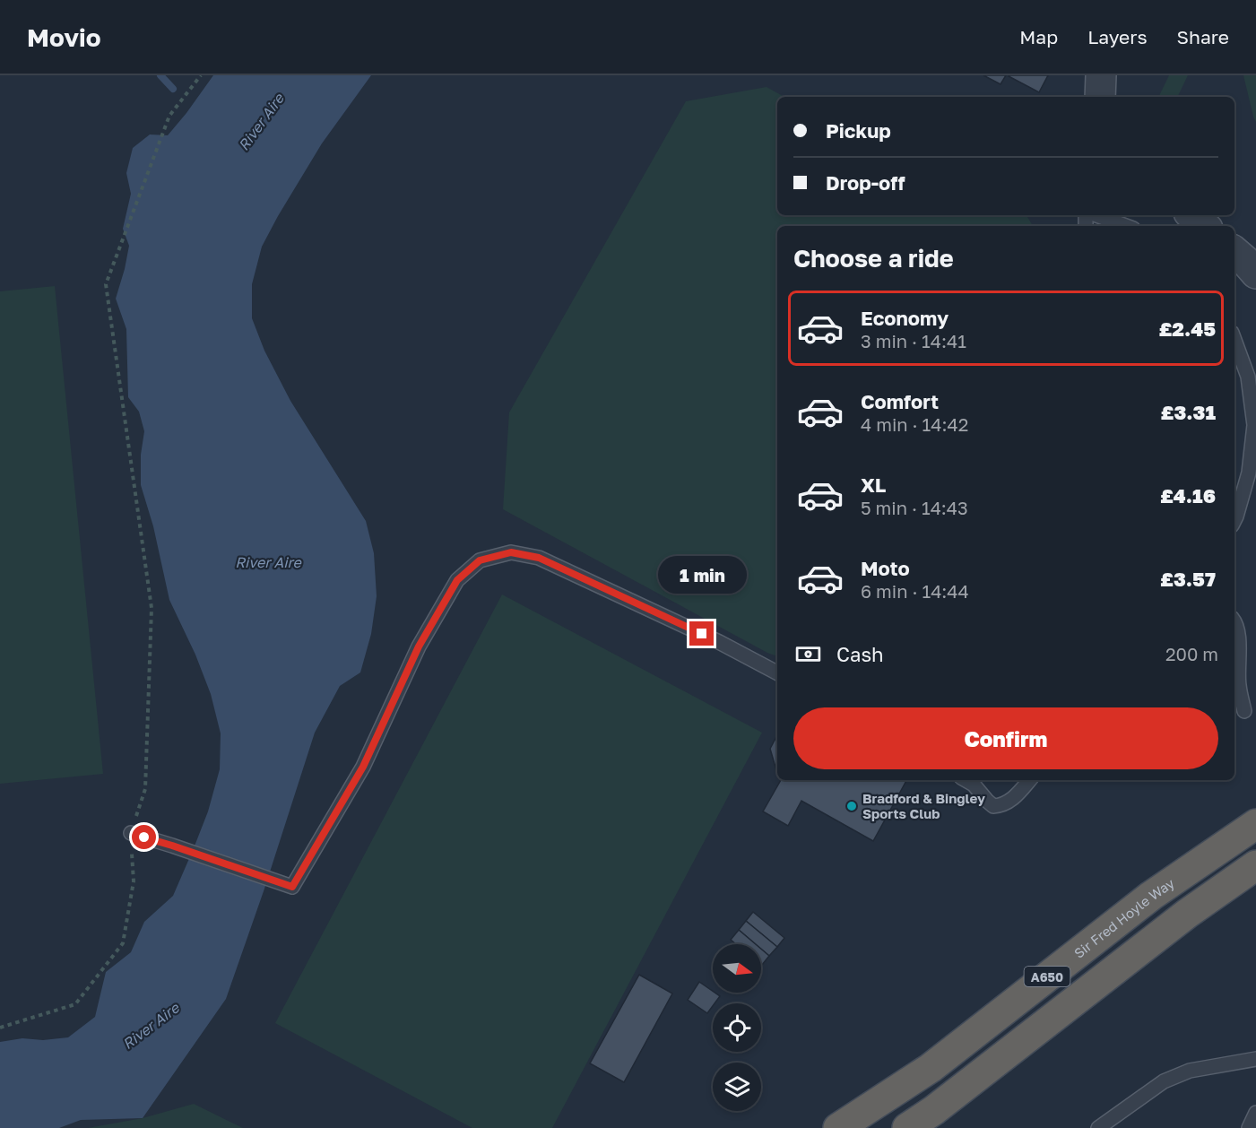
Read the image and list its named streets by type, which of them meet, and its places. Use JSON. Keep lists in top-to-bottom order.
{
  "streets": {
    "highway": ["Sir Fred Hoyle Way", "A650"]
  },
  "water": ["River Aire"],
  "places": ["Bradford & Bingley Sports Club"],
  "north": "right",
  "page": {
    "header": "Movio",
    "nav": ["Map", "Layers", "Share"],
    "banner": ["Pickup", "Drop-off"],
    "heading": "Choose a ride",
    "list": [
      {
        "name": "Economy",
        "note": "3 min · 14:41",
        "value": "£2.45"
      },
      {
        "name": "Comfort",
        "note": "4 min · 14:42",
        "value": "£3.31"
      },
      {
        "name": "XL",
        "note": "5 min · 14:43",
        "value": "£4.16"
      },
      {
        "name": "Moto",
        "note": "6 min · 14:44",
        "value": "£3.57"
      }
    ],
    "bubble": "1 min",
    "pay": ["Cash", "200 m"],
    "buttons": "Confirm"
  }
}
